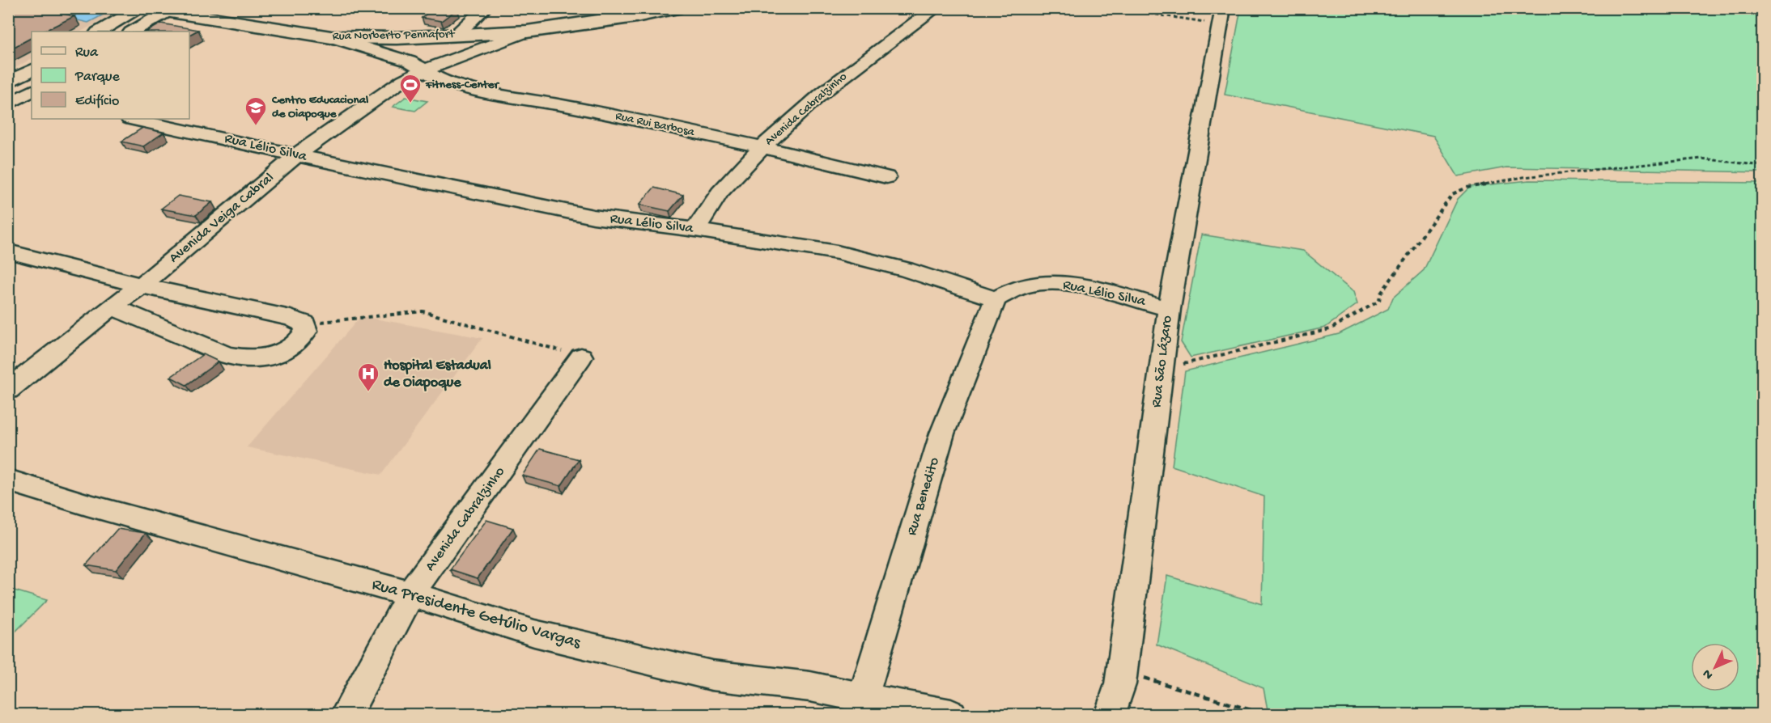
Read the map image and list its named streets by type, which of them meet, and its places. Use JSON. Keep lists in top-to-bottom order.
{
  "streets": {
    "street": [
      "Rua Norberto Pennafort",
      "Avenida Cabralzinho",
      "Rua Rui Barbosa",
      "Rua Lélio Silva",
      "Avenida Veiga Cabral",
      "Rua São Lázaro",
      "Rua Benedito",
      "Rua Presidente Getúlio Vargas"
    ]
  },
  "crossings": [
    ["Rua Norberto Pennafort", "Rua Rui Barbosa"],
    ["Rua Norberto Pennafort", "Avenida Veiga Cabral"],
    ["Avenida Cabralzinho", "Rua Rui Barbosa"],
    ["Avenida Cabralzinho", "Rua Lélio Silva"],
    ["Avenida Cabralzinho", "Rua Presidente Getúlio Vargas"],
    ["Rua Rui Barbosa", "Avenida Veiga Cabral"],
    ["Rua Lélio Silva", "Avenida Veiga Cabral"],
    ["Rua Lélio Silva", "Rua São Lázaro"],
    ["Rua Lélio Silva", "Rua Benedito"],
    ["Rua Benedito", "Rua Presidente Getúlio Vargas"]
  ],
  "places": {
    "sports": ["Fitness-Center"],
    "school or university": ["Centro Educacional de Oiapoque"],
    "hospital": ["Hospital Estadual de Oiapoque"]
  },
  "legend": ["Rua", "Parque", "Edifício"],
  "north": "bottom left"
}
